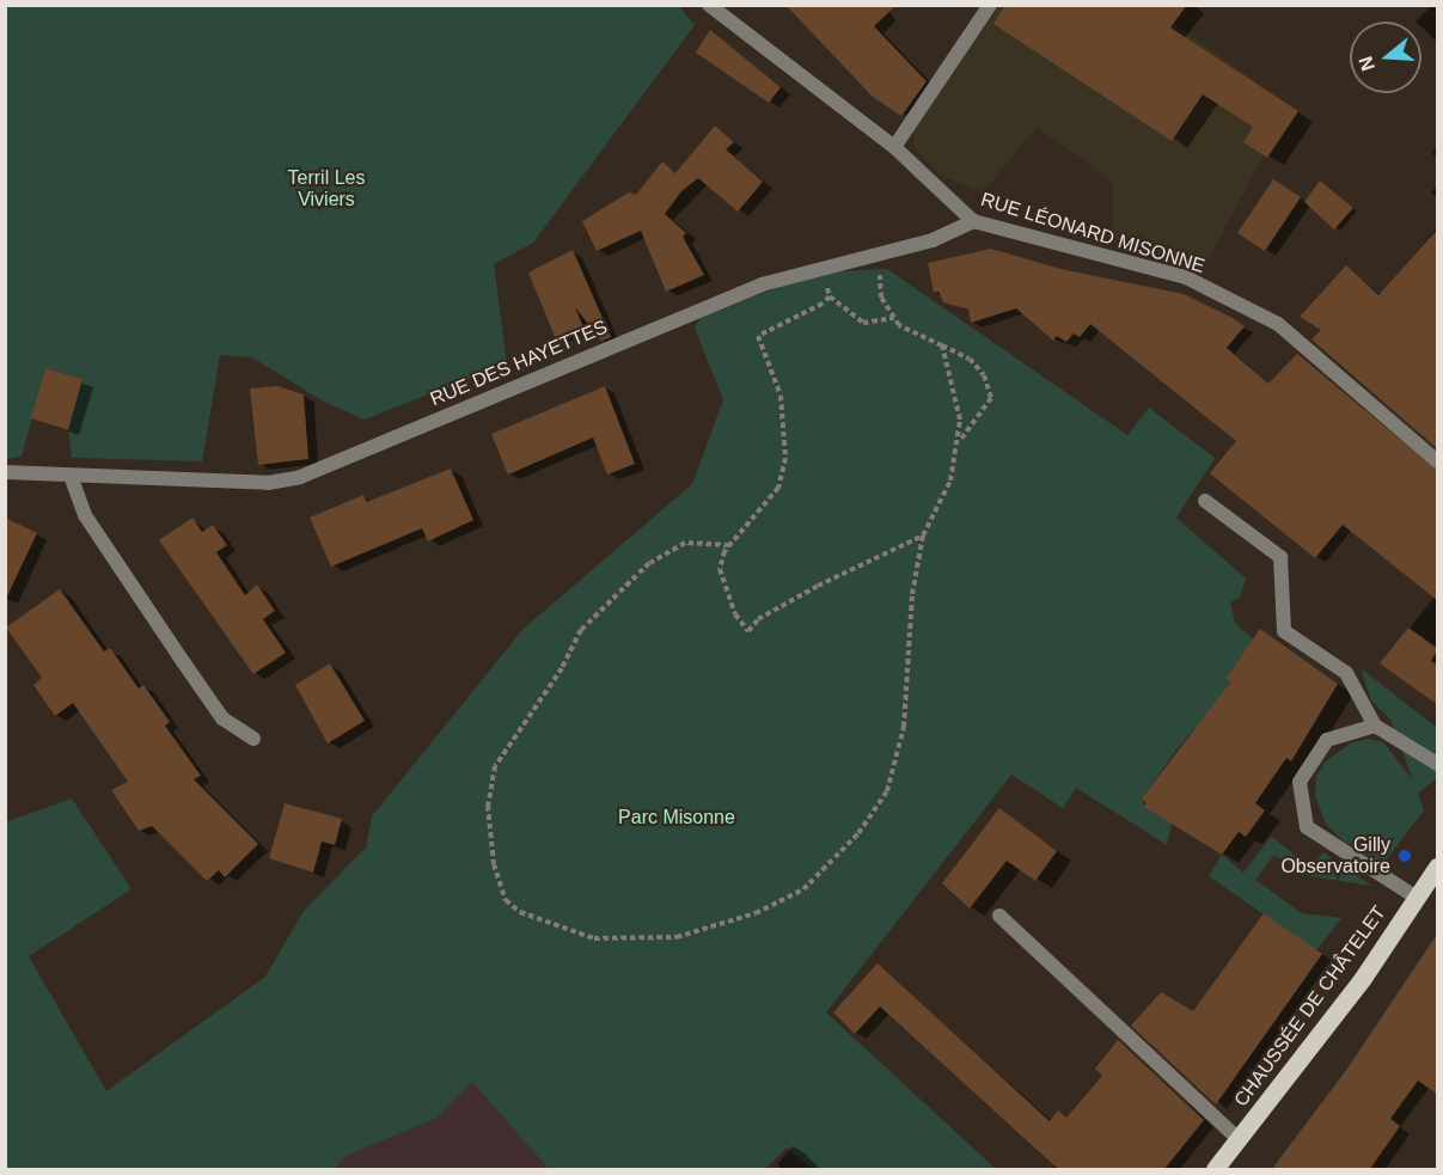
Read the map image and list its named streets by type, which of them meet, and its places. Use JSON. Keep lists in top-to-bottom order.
{
  "streets": {
    "main road": ["CHAUSSÉE DE CHÂTELET"],
    "street": ["RUE LÉONARD MISONNE", "RUE DES HAYETTES"]
  },
  "crossings": [
    ["RUE LÉONARD MISONNE", "RUE DES HAYETTES"]
  ],
  "parks": ["Terril Les Viviers", "Parc Misonne"],
  "places": ["Gilly Observatoire"],
  "north": "left"
}
